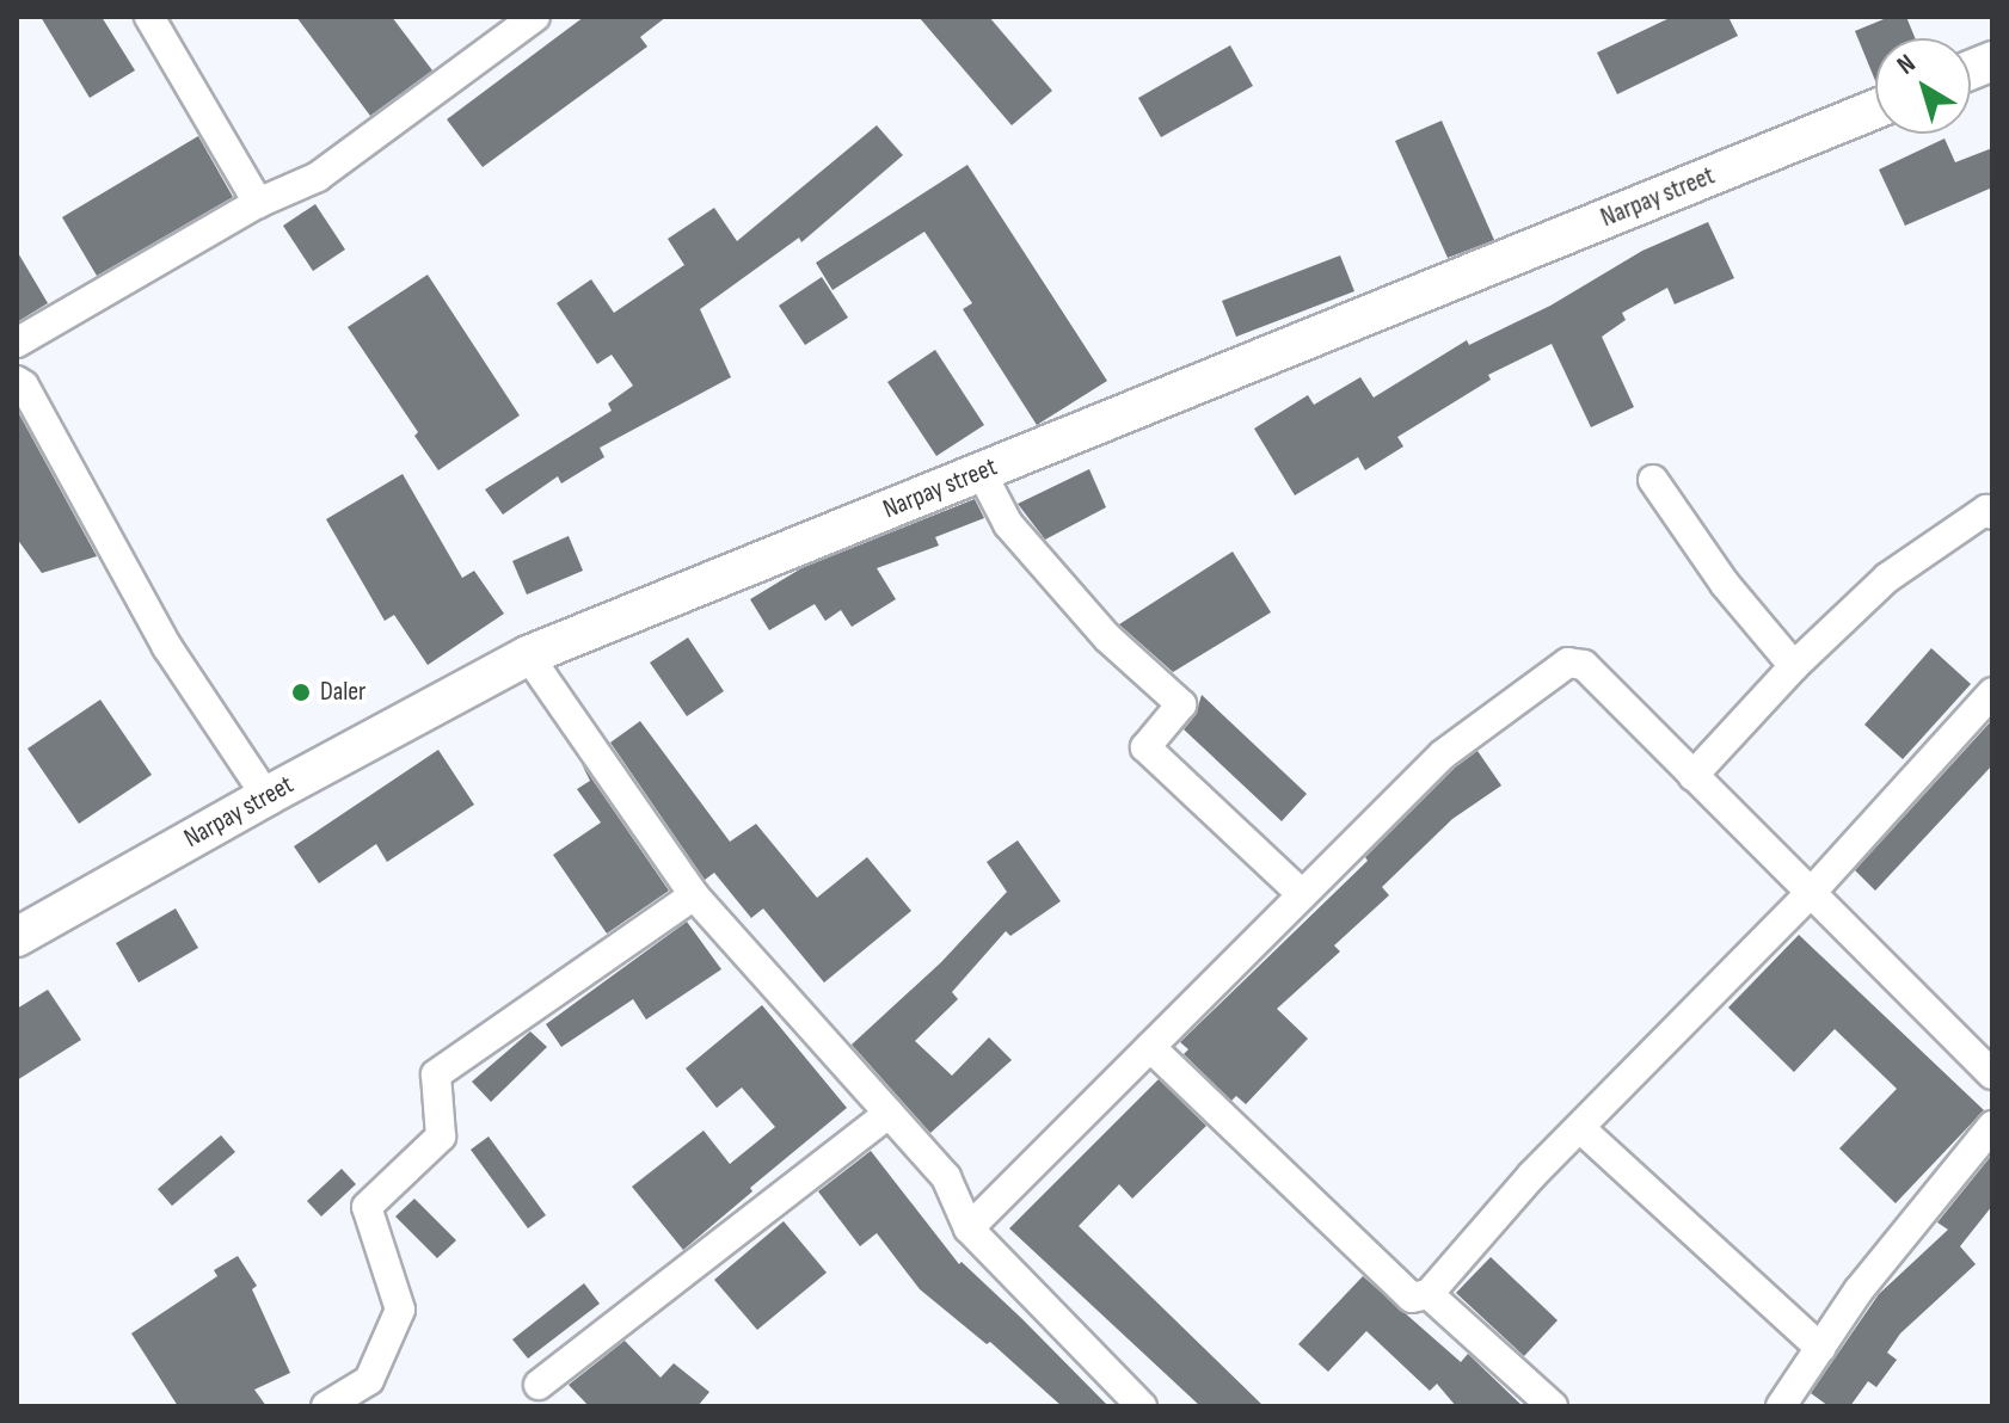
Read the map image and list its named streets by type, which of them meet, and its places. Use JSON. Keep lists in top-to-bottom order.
{
  "streets": {
    "main road": ["Narpay street"]
  },
  "places": ["Daler"],
  "north": "top left"
}
